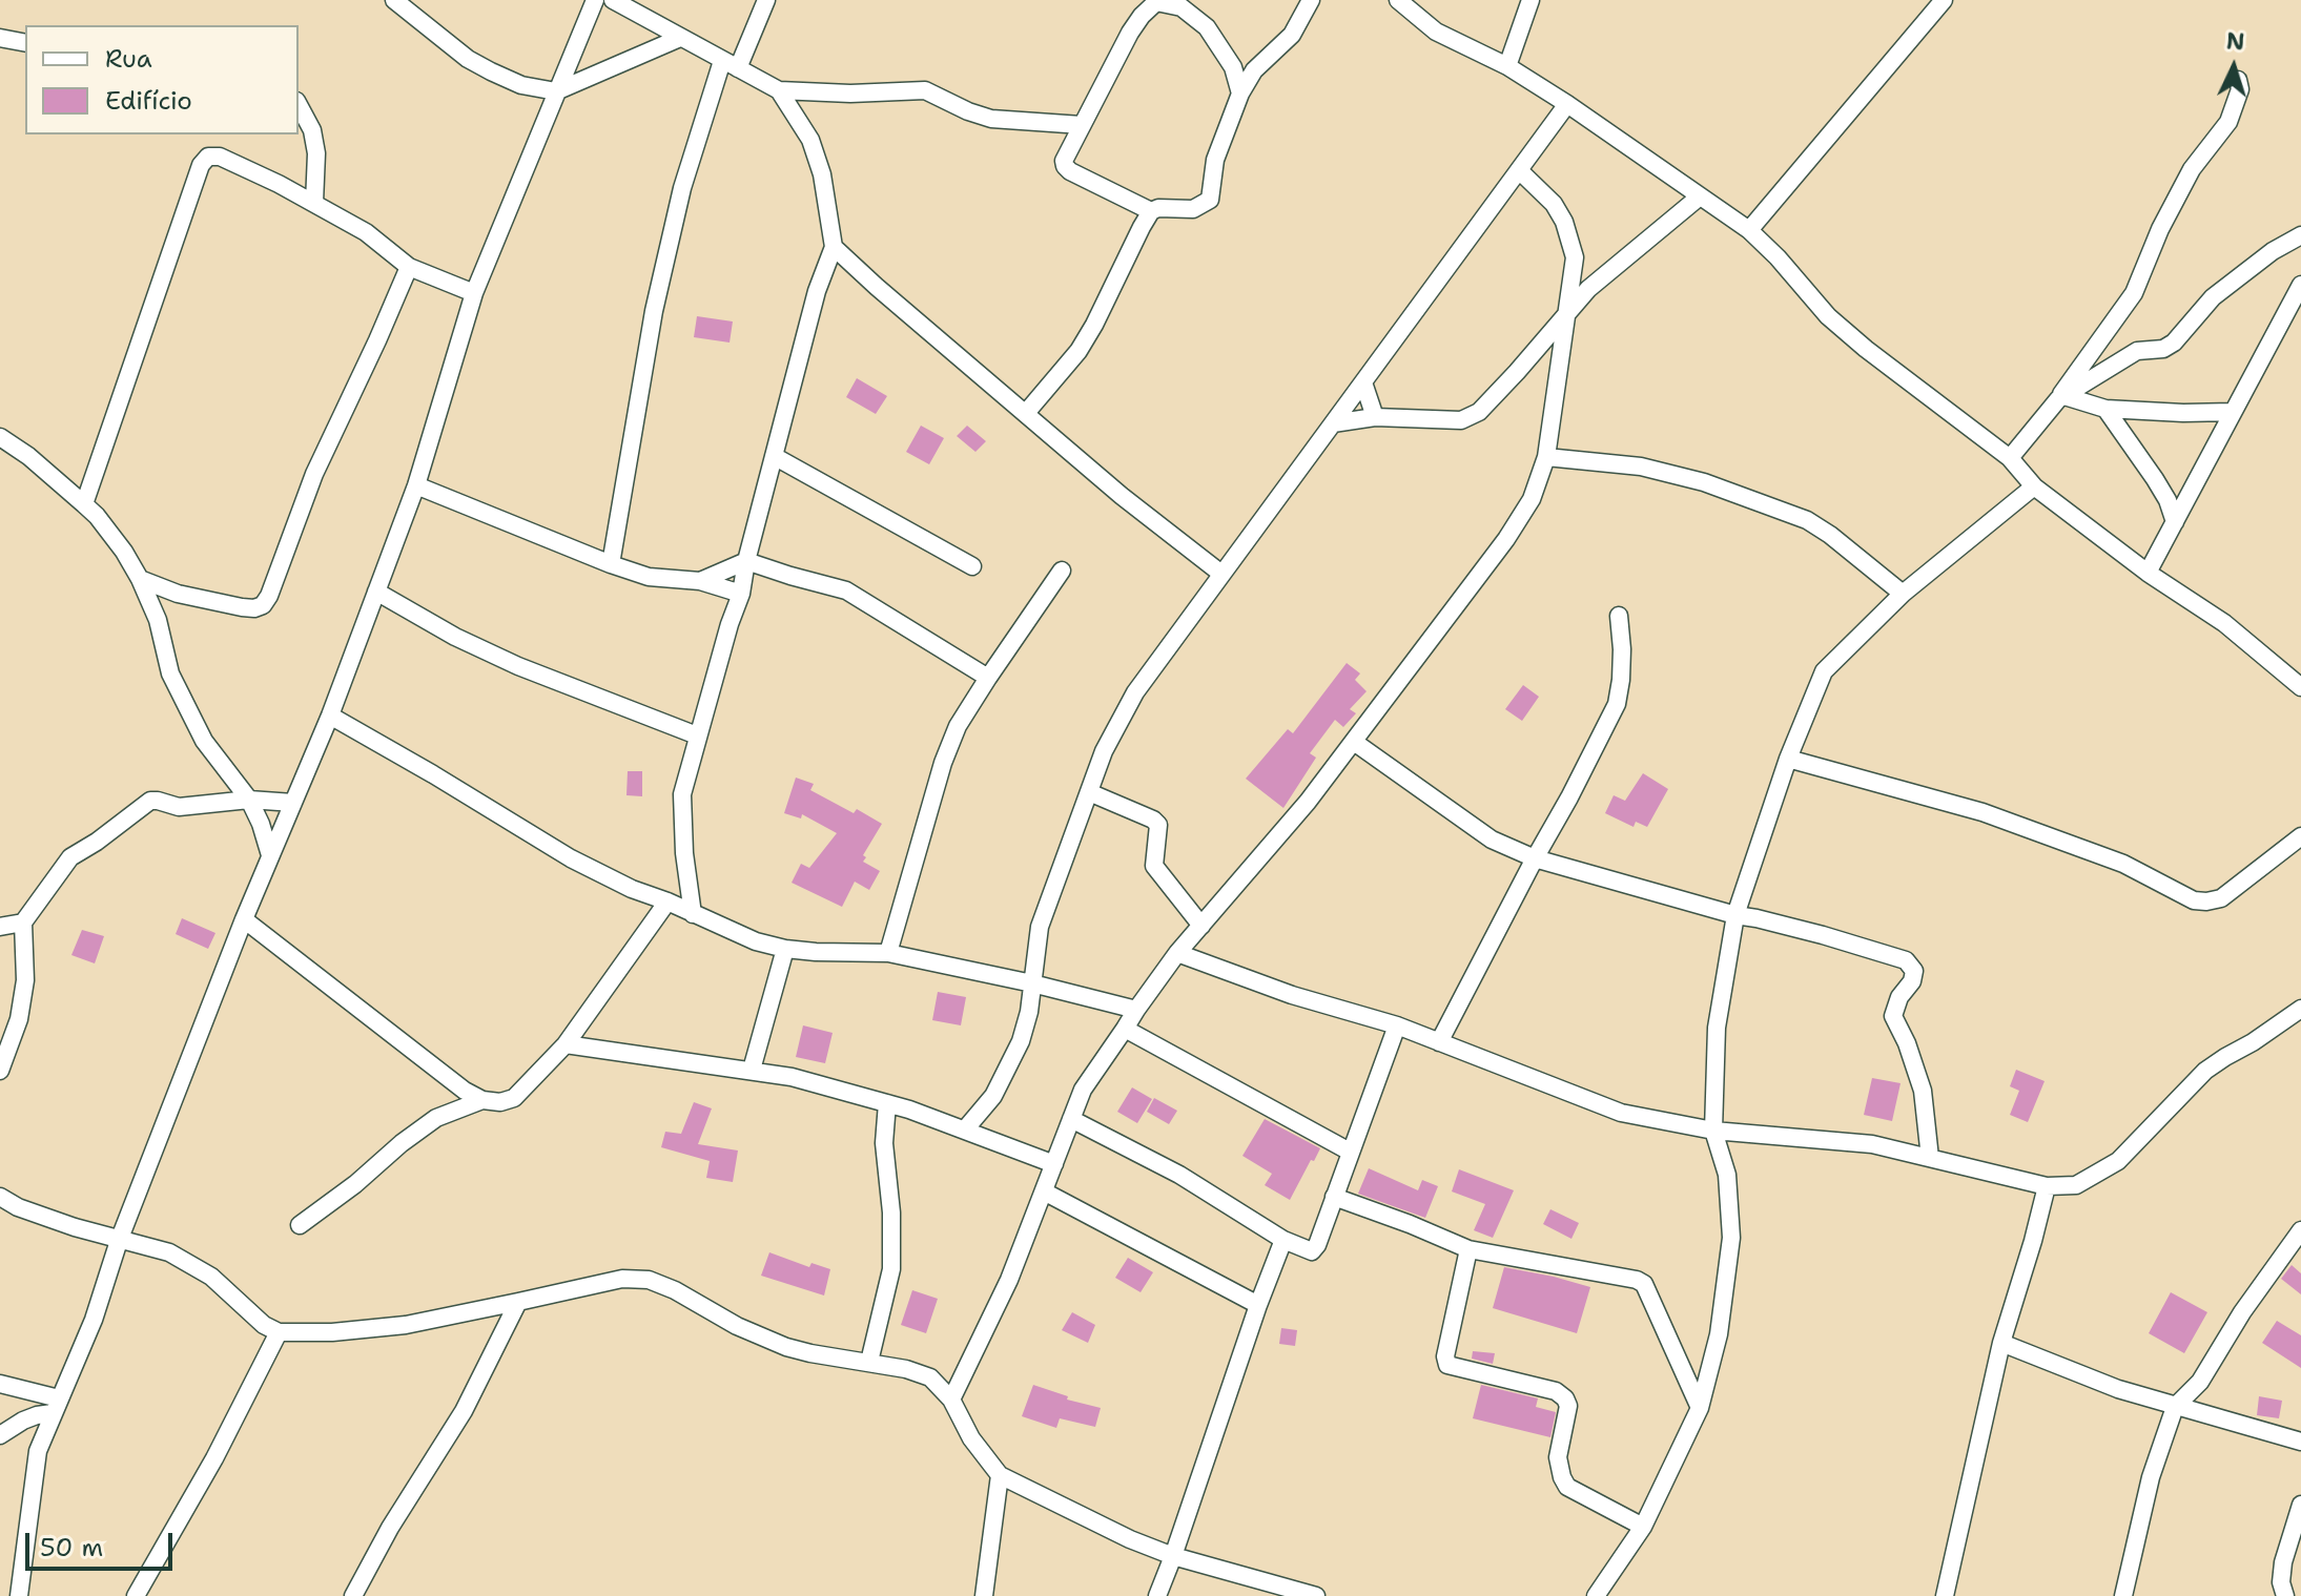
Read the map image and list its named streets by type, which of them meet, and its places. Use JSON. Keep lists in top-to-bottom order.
{
  "legend": ["Rua", "Edifício"],
  "scale_bar": "50 m",
  "north": "top"
}
